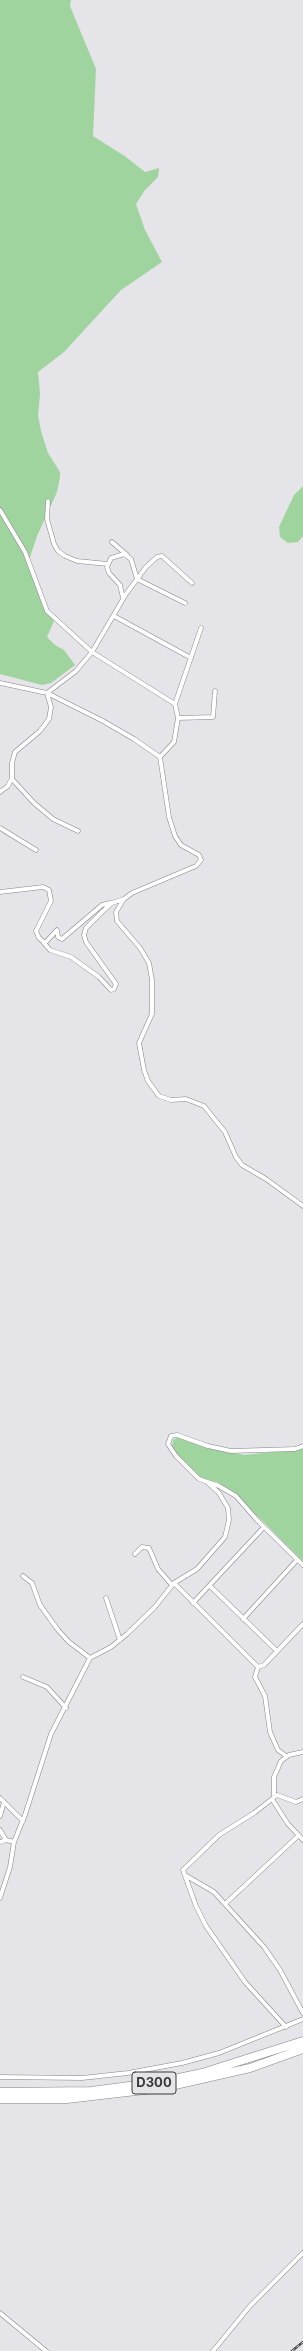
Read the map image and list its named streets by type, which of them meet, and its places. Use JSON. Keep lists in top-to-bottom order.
{
  "streets": {
    "highway": ["D300"]
  }
}
